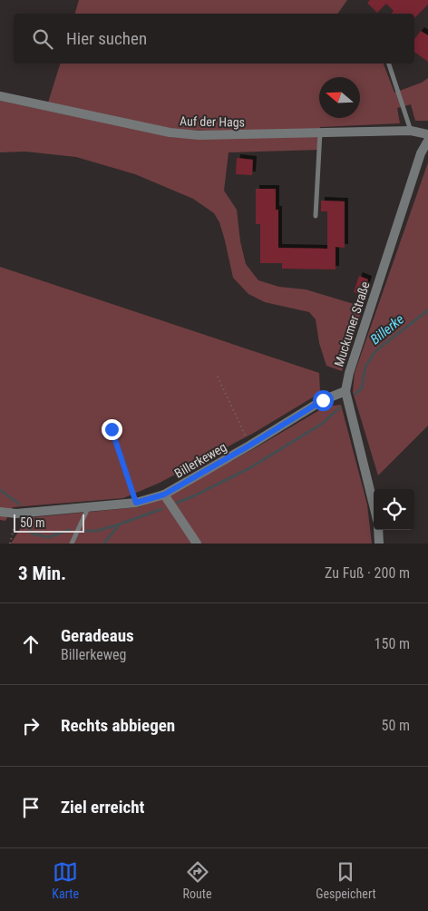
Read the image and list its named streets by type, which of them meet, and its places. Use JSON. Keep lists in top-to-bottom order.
{
  "streets": {
    "street": ["Auf der Hags", "Muckumer Straße", "Billerkeweg"]
  },
  "crossings": [
    ["Muckumer Straße", "Billerkeweg"]
  ],
  "water": ["Billerke"],
  "scale_bar": "50 m",
  "north": "left",
  "page": {
    "search": "Hier suchen",
    "scale": "50 m",
    "heading": ["3 Min.", "Zu Fuß · 200 m"],
    "list": [
      ["Geradeaus", "Billerkeweg", "150 m"],
      ["Rechts abbiegen", "50 m"],
      "Ziel erreicht"
    ],
    "nav": ["Karte", "Route", "Gespeichert"]
  }
}
